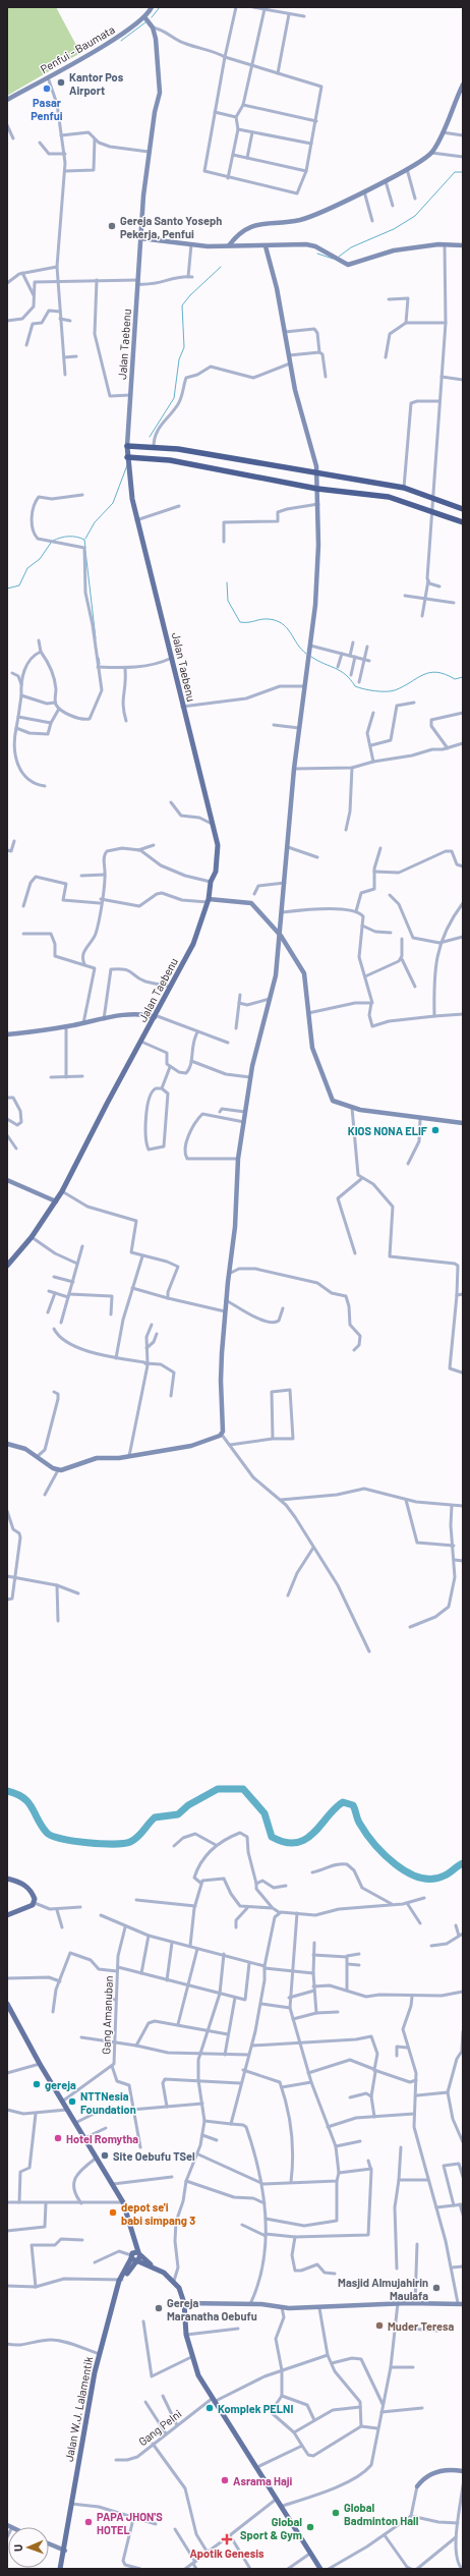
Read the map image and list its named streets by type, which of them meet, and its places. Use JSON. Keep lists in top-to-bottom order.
{
  "streets": {
    "main road": ["Jalan Taebenu", "Jalan W.J. Lalamentik"],
    "street": ["Penfui - Baumata", "Gang Amanuban", "Gang Pelni"]
  },
  "crossings": [
    ["Penfui - Baumata", "Jalan Taebenu"]
  ],
  "places": {
    "other": [
      "Kantor Pos Airport",
      "Pasar Penfui",
      "Gereja Santo Yoseph Pekerja, Penfui",
      "KIOS NONA ELIF",
      "gereja",
      "NTTNesia Foundation",
      "Hotel Romytha",
      "Site Oebufu TSel",
      "depot se'i babi simpang 3",
      "Masjid Almujahirin Maulafa",
      "Gereja Maranatha Oebufu",
      "Muder Teresa",
      "Komplek PELNI",
      "Asrama Haji",
      "Global Badminton Hall",
      "PAPA JHON'S HOTEL",
      "Global Sport & Gym"
    ],
    "health": ["Apotik Genesis"]
  },
  "north": "left"
}
